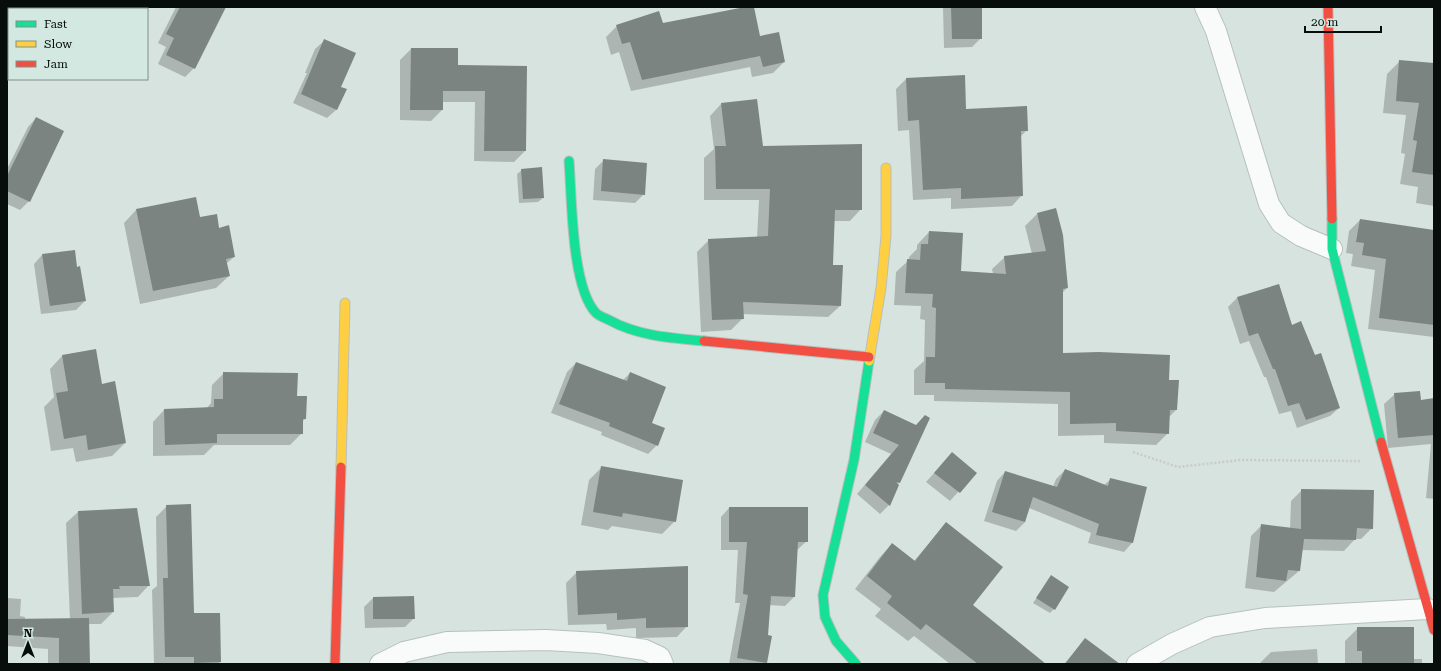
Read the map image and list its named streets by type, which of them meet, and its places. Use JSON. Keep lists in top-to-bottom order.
{
  "legend": ["Fast", "Slow", "Jam"],
  "scale_bar": "20 m",
  "north": "top"
}
